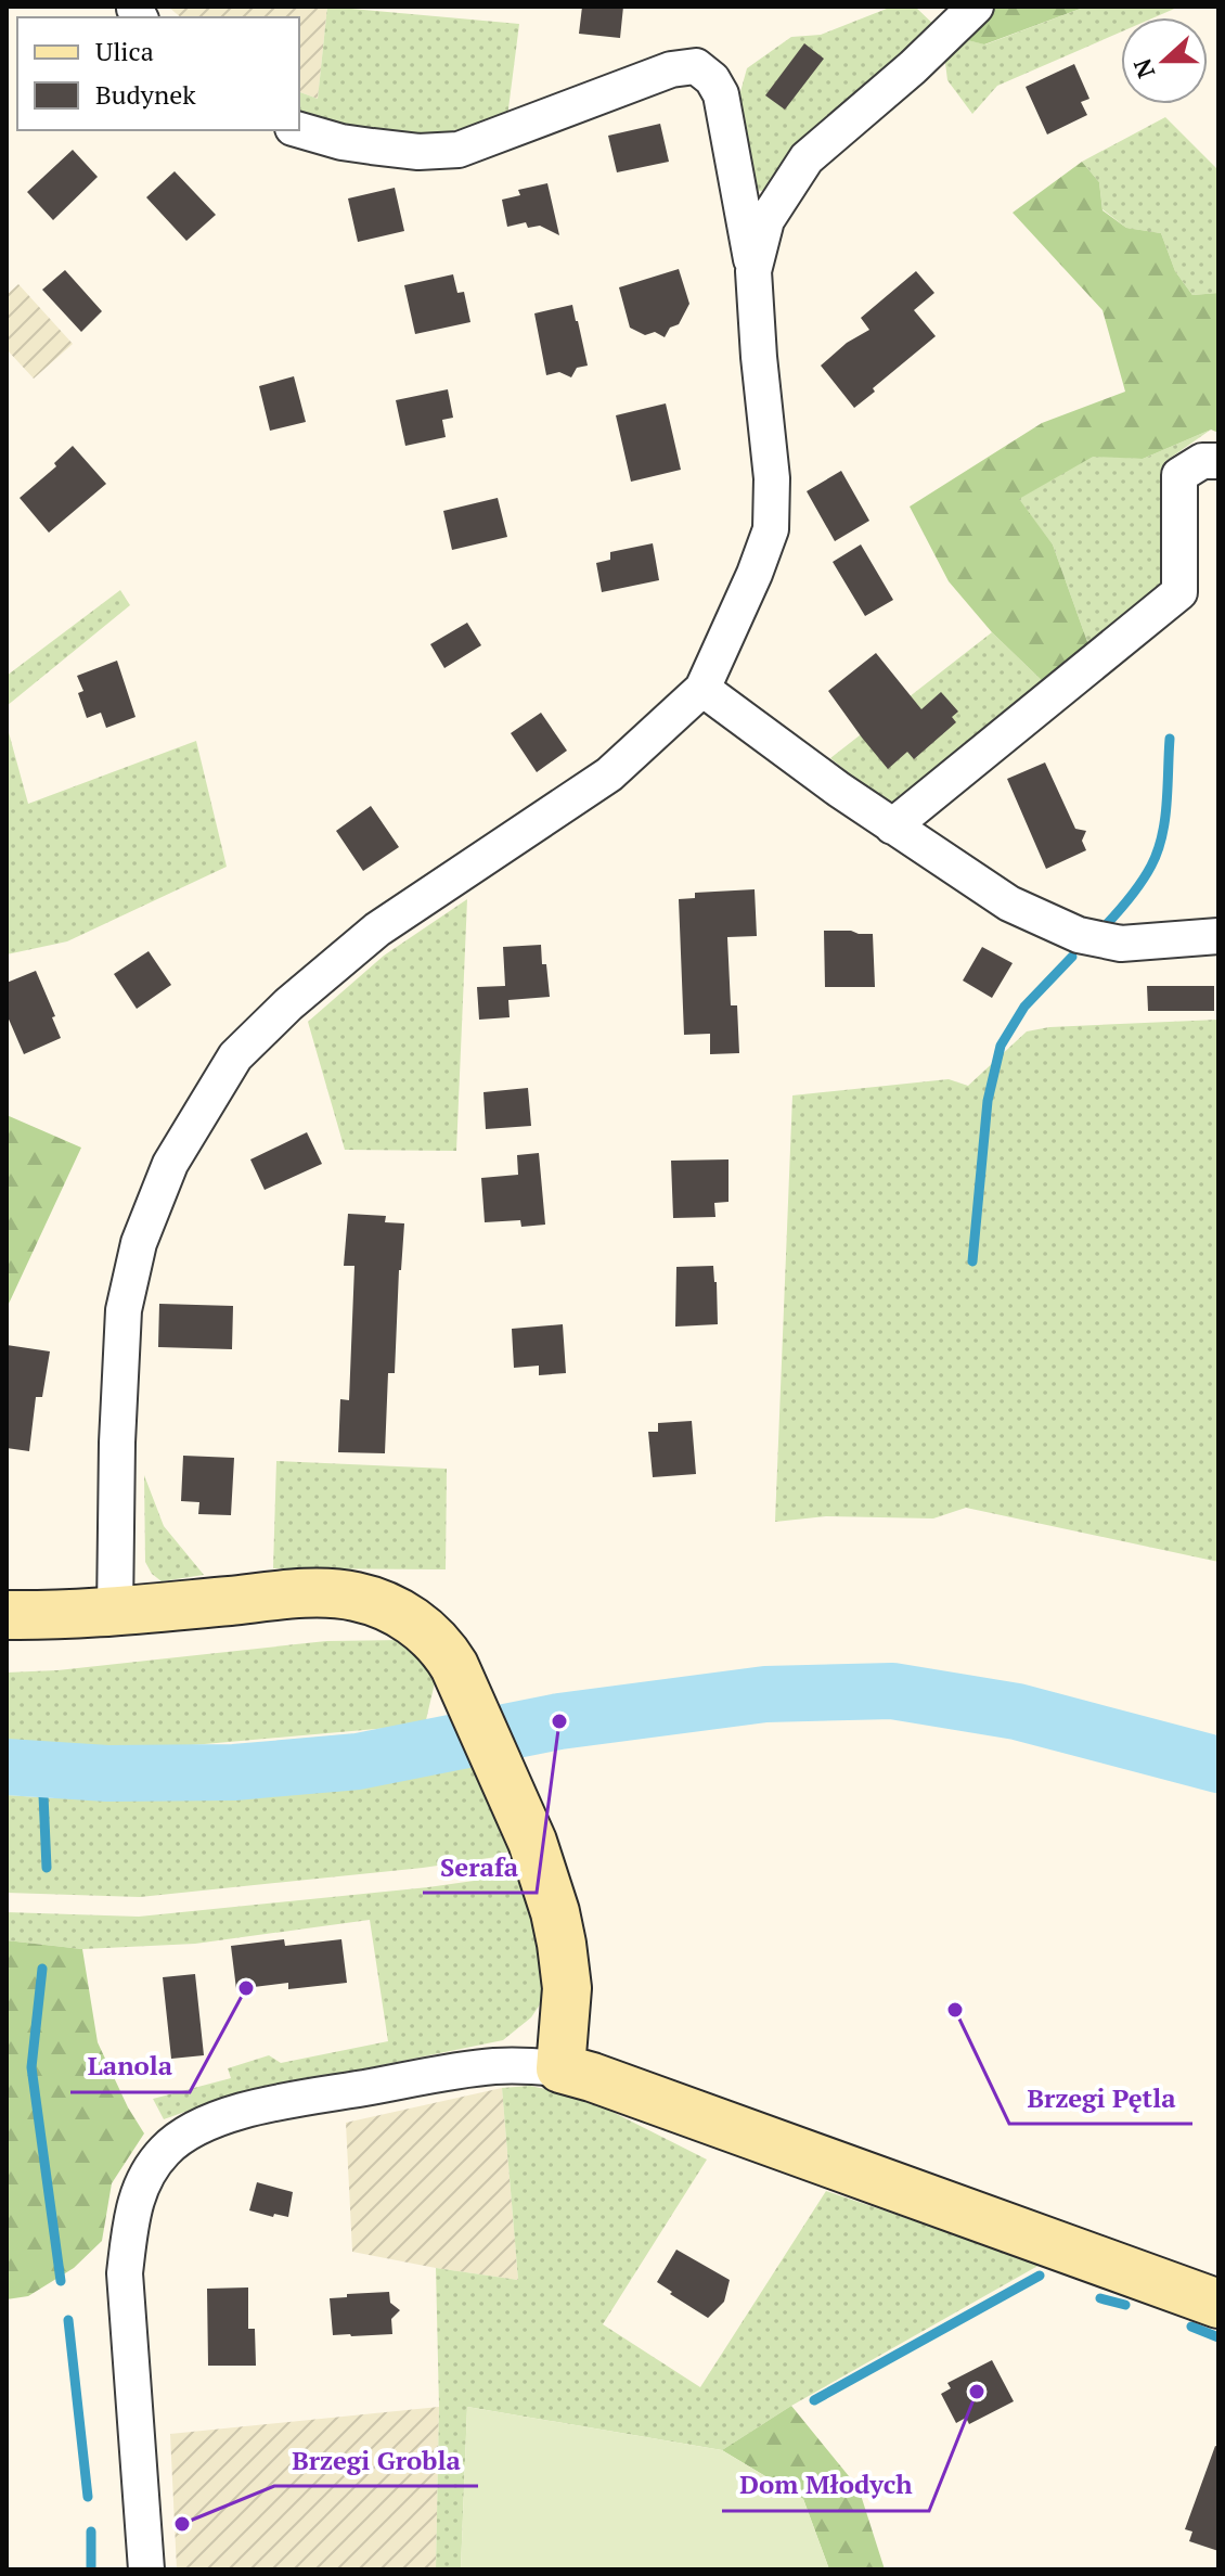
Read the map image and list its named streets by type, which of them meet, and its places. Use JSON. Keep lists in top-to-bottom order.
{
  "places": [
    "Serafa",
    "Lanola",
    "Brzegi Pętla",
    "Dom Młodych",
    "Brzegi Grobla"
  ],
  "legend": ["Ulica", "Budynek"],
  "north": "left"
}
